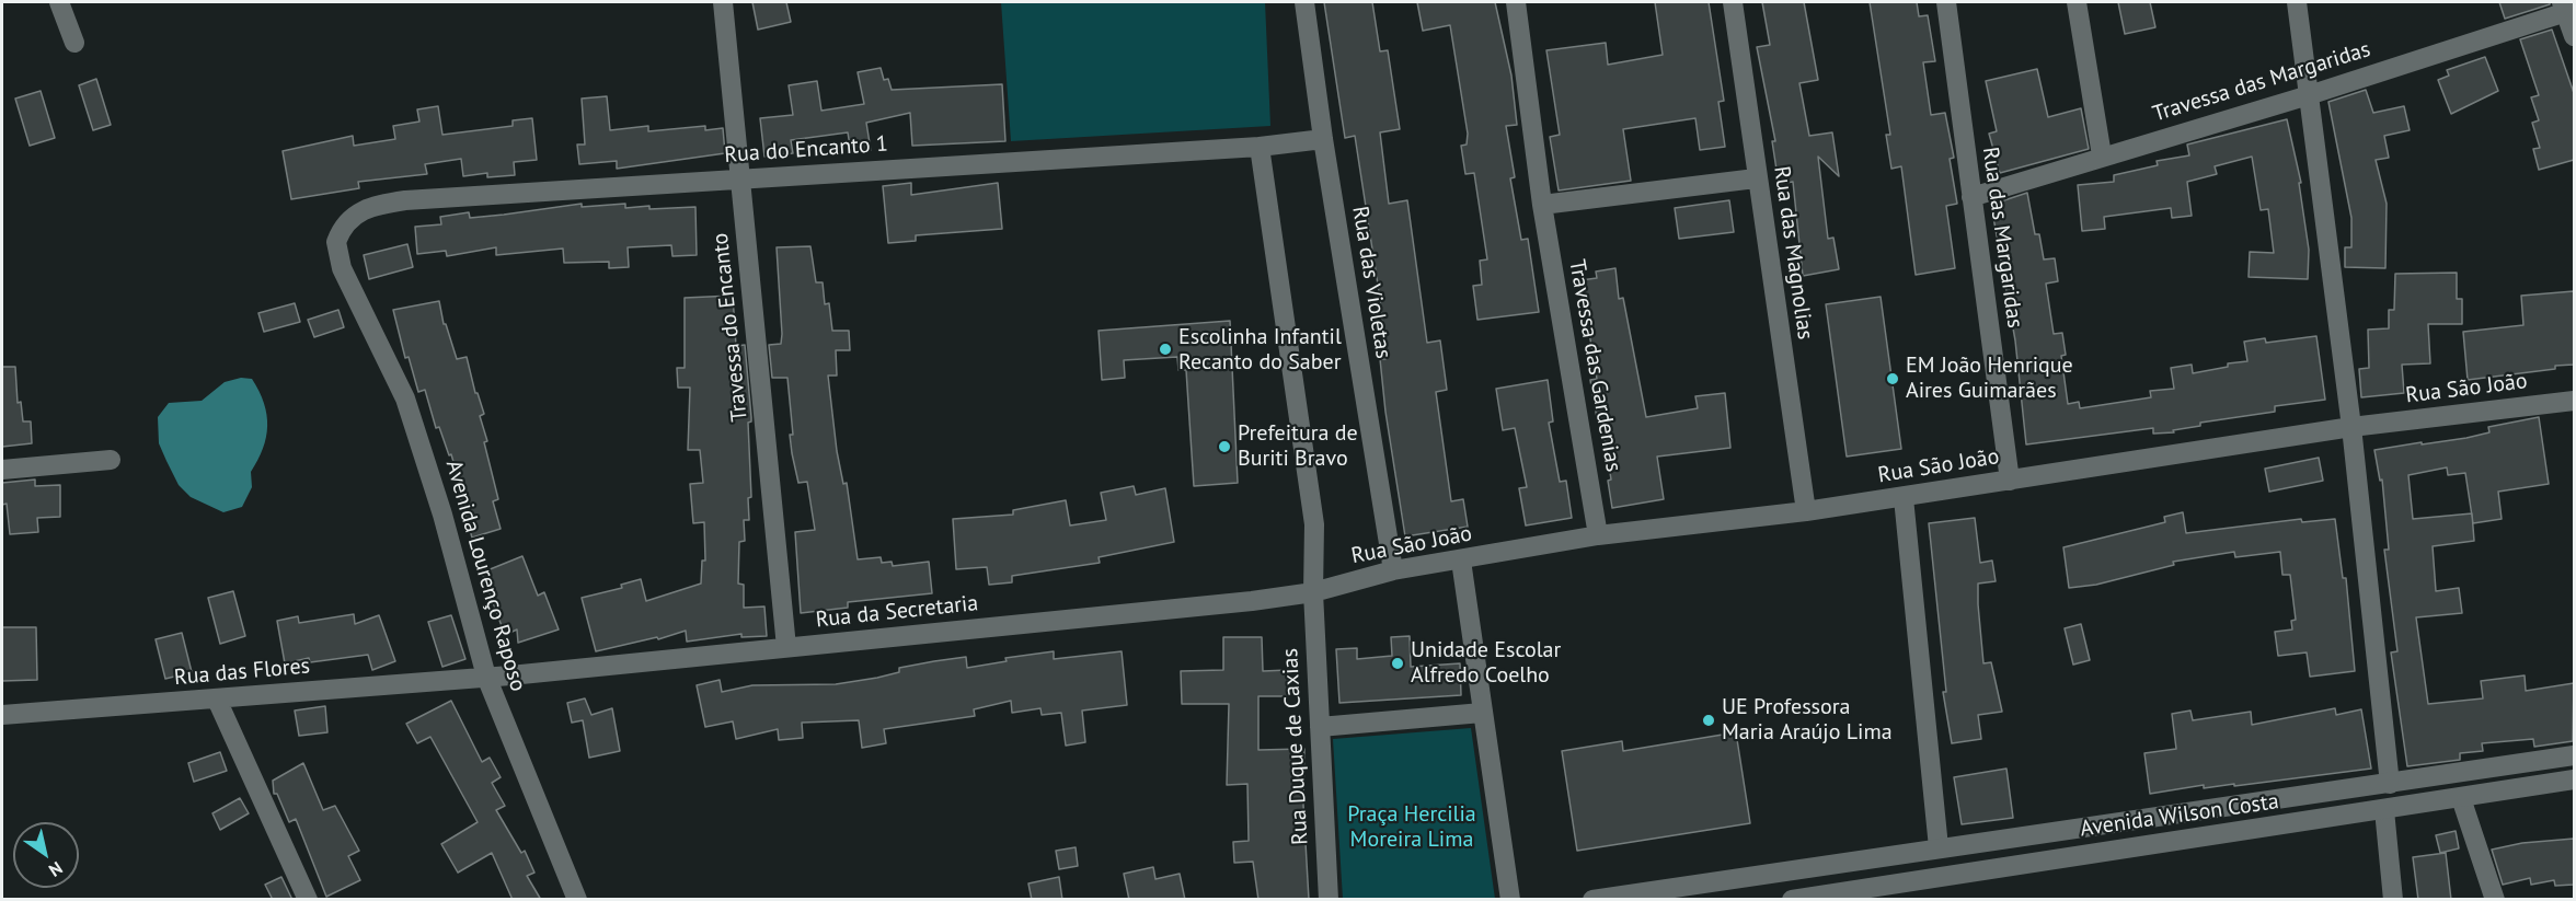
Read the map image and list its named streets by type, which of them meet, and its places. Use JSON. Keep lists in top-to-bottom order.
{
  "streets": {
    "street": [
      "Travessa das Margaridas",
      "Rua do Encanto 1",
      "Rua das Margaridas",
      "Rua das Magnolias",
      "Rua das Violetas",
      "Travessa do Encanto",
      "Travessa das Gardenias",
      "Rua São João",
      "Avenida Lourenço Raposo",
      "Rua da Secretaria",
      "Rua das Flores",
      "Rua Duque de Caxias",
      "Avenida Wilson Costa"
    ]
  },
  "crossings": [
    ["Travessa das Margaridas", "Rua das Margaridas"],
    ["Rua do Encanto 1", "Rua das Violetas"],
    ["Rua do Encanto 1", "Travessa do Encanto"],
    ["Rua do Encanto 1", "Avenida Lourenço Raposo"],
    ["Rua das Margaridas", "Rua São João"],
    ["Rua das Magnolias", "Rua São João"],
    ["Rua das Violetas", "Rua São João"],
    ["Travessa do Encanto", "Rua da Secretaria"],
    ["Travessa das Gardenias", "Rua São João"],
    ["Rua São João", "Rua da Secretaria"],
    ["Rua São João", "Rua Duque de Caxias"],
    ["Avenida Lourenço Raposo", "Rua da Secretaria"],
    ["Avenida Lourenço Raposo", "Rua das Flores"],
    ["Rua da Secretaria", "Rua das Flores"],
    ["Rua da Secretaria", "Rua Duque de Caxias"]
  ],
  "parks": ["Praça Hercilia Moreira Lima"],
  "places": [
    "Escolinha Infantil Recanto do Saber",
    "EM João Henrique Aires Guimarães",
    "Prefeitura de Buriti Bravo",
    "Unidade Escolar Alfredo Coelho",
    "UE Professora Maria Araújo Lima"
  ],
  "north": "bottom right"
}
